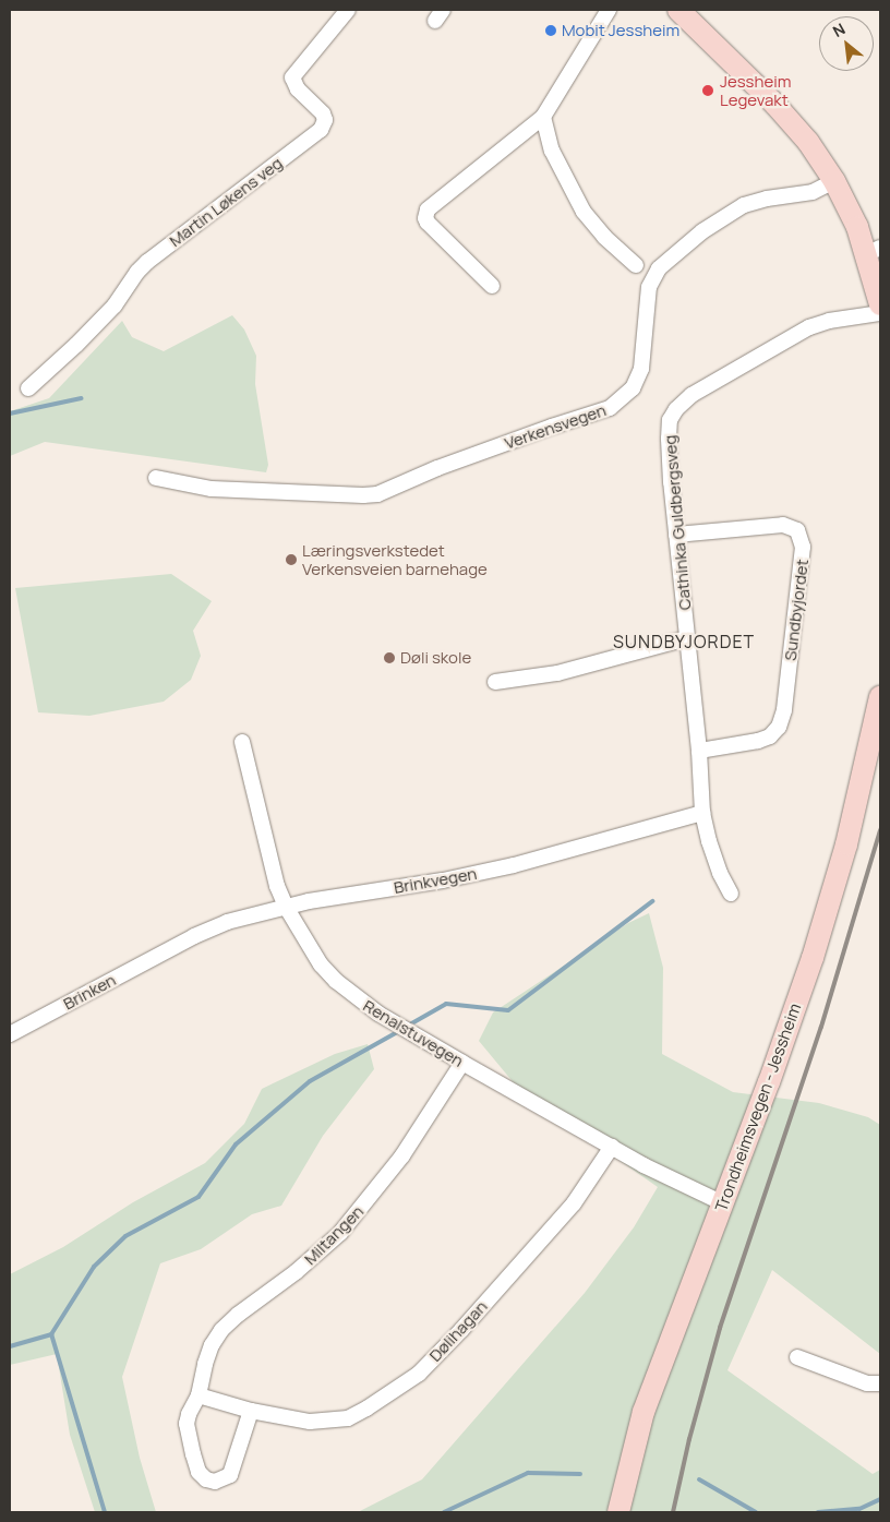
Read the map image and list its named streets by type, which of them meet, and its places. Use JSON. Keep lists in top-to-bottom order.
{
  "streets": {
    "main road": ["Trondheimsvegen - Jessheim"],
    "street": [
      "Martin Løkens veg",
      "Verkensvegen",
      "Cathinka Guldbergsveg",
      "Sundbyjordet",
      "Brinkvegen",
      "Brinken",
      "Renalstuvegen",
      "Miltangen",
      "Dølihagan"
    ]
  },
  "crossings": [
    ["Cathinka Guldbergsveg", "Sundbyjordet"],
    ["Cathinka Guldbergsveg", "Brinkvegen"],
    ["Brinkvegen", "Brinken"],
    ["Brinkvegen", "Renalstuvegen"],
    ["Renalstuvegen", "Trondheimsvegen - Jessheim"],
    ["Renalstuvegen", "Miltangen"],
    ["Renalstuvegen", "Dølihagan"],
    ["Miltangen", "Dølihagan"]
  ],
  "districts": ["SUNDBYJORDET"],
  "places": [
    "Mobit Jessheim",
    "Jessheim Legevakt",
    "Læringsverkstedet Verkensveien barnehage",
    "Døli skole"
  ],
  "north": "top left"
}
